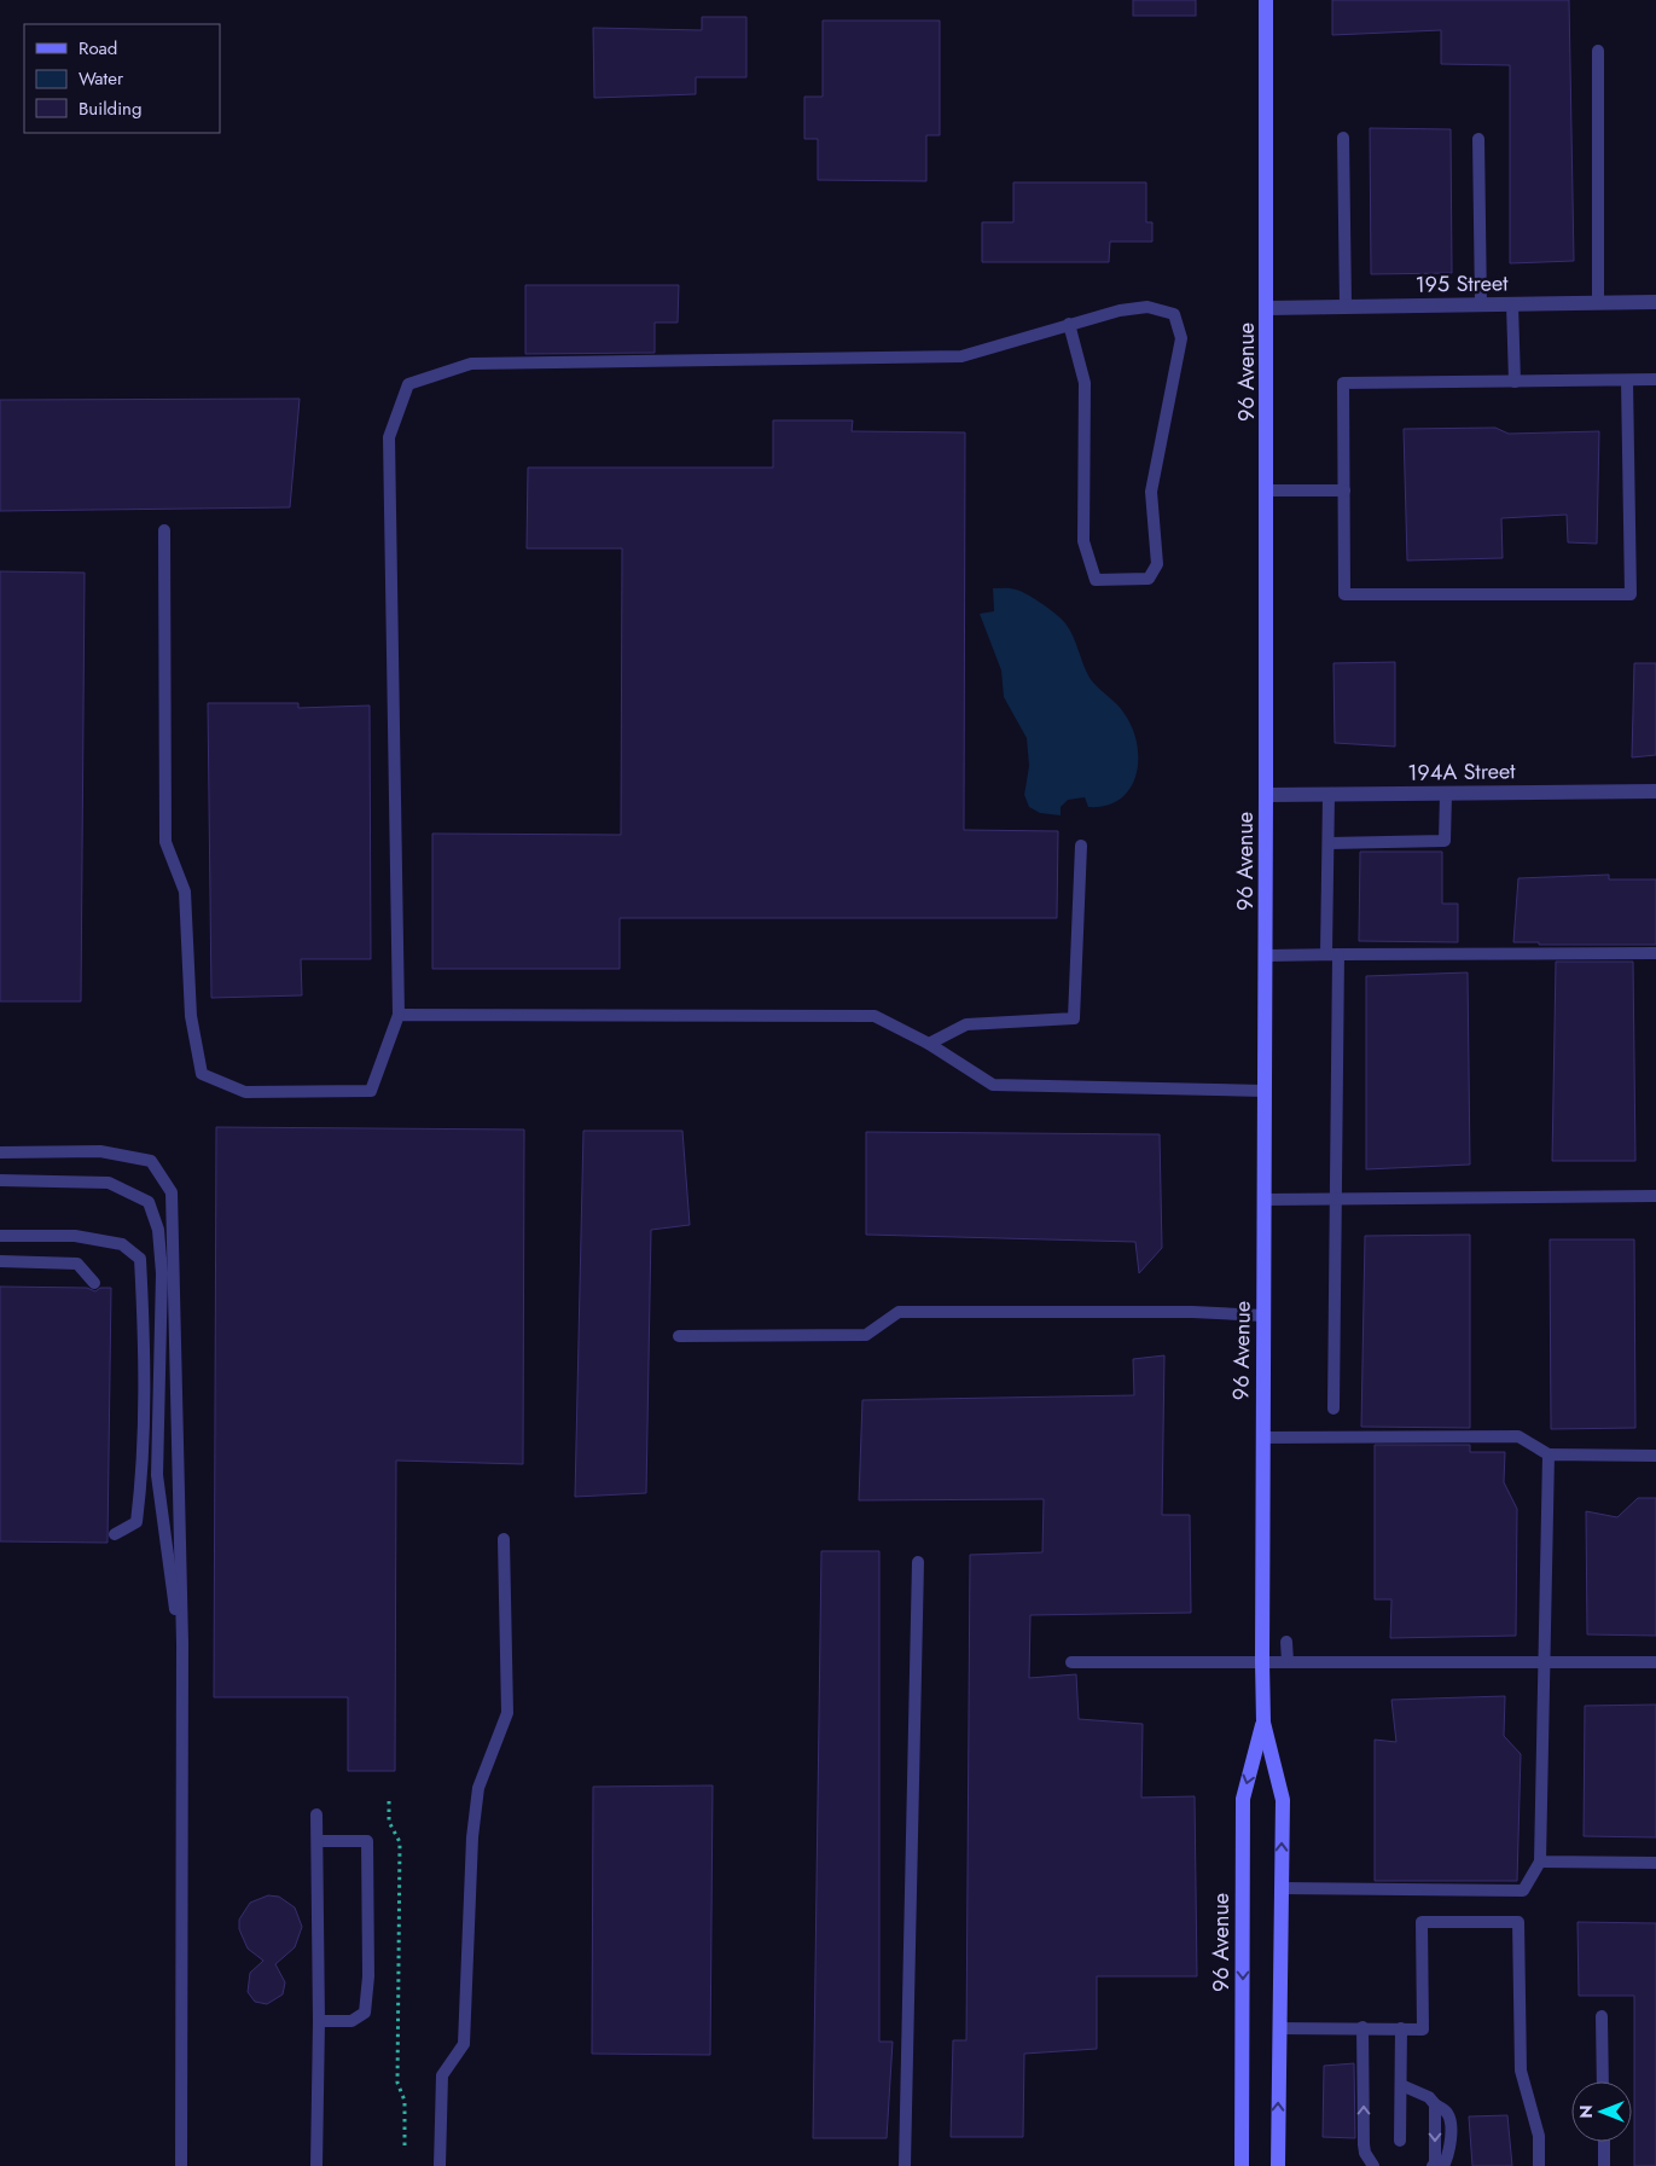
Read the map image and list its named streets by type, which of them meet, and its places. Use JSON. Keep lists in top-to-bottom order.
{
  "streets": {
    "main road": ["96 Avenue"],
    "street": ["195 Street", "194A Street"]
  },
  "crossings": [
    ["195 Street", "96 Avenue"],
    ["96 Avenue", "194A Street"]
  ],
  "legend": ["Road", "Water", "Building"],
  "north": "left"
}
